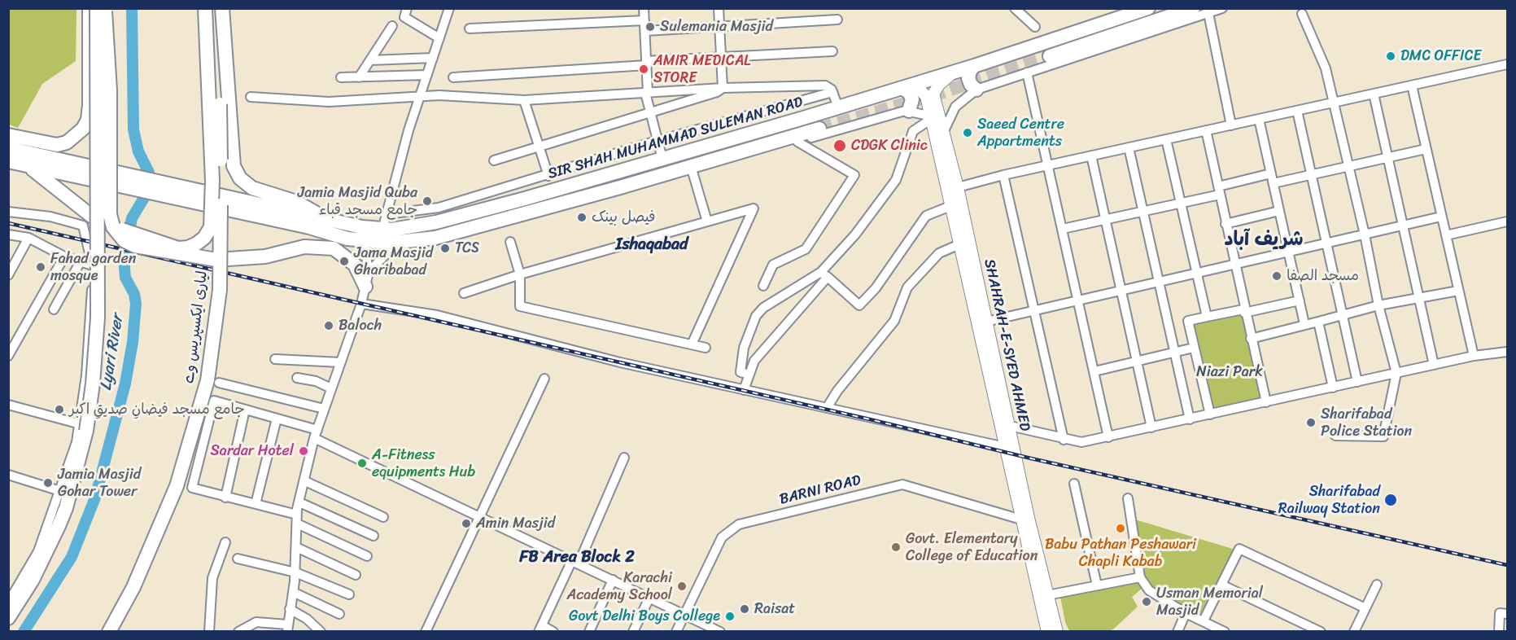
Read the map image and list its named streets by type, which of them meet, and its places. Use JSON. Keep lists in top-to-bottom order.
{
  "streets": {
    "highway": ["SIR SHAH MUHAMMAD SULEMAN ROAD", "لیاری ایکسپریس وے"],
    "main road": ["SHAHRAH-E-SYED AHMED"],
    "street": ["BARNI ROAD"]
  },
  "crossings": [
    ["SIR SHAH MUHAMMAD SULEMAN ROAD", "SHAHRAH-E-SYED AHMED"],
    ["SHAHRAH-E-SYED AHMED", "BARNI ROAD"]
  ],
  "districts": ["شريف آباد", "Ishaqabad", "FB Area Block 2"],
  "water": ["Lyari River"],
  "parks": ["Niazi Park"],
  "places": [
    "Sulemania Masjid",
    "DMC OFFICE",
    "AMIR MEDICAL STORE",
    "Saeed Centre Appartments",
    "CDGK Clinic",
    "Jamia Masjid Quba جامع مسجد قباء",
    "فیصل بینک",
    "TCS",
    "Jama Masjid Gharibabad",
    "Fahad garden mosque",
    "مسجد الصفا",
    "Baloch",
    "جامع مسجد فیضانِ صدیقِ اکبر",
    "Sharifabad Police Station",
    "Sardar Hotel",
    "A-Fitness equipments Hub",
    "Jamia Masjid Gohar Tower",
    "Sharifabad Railway Station",
    "Amin Masjid",
    "Babu Pathan Peshawari Chapli Kabab",
    "Govt. Elementary College of Education",
    "Karachi Academy School",
    "Usman Memorial Masjid",
    "Raisat",
    "Govt Delhi Boys College"
  ]
}
